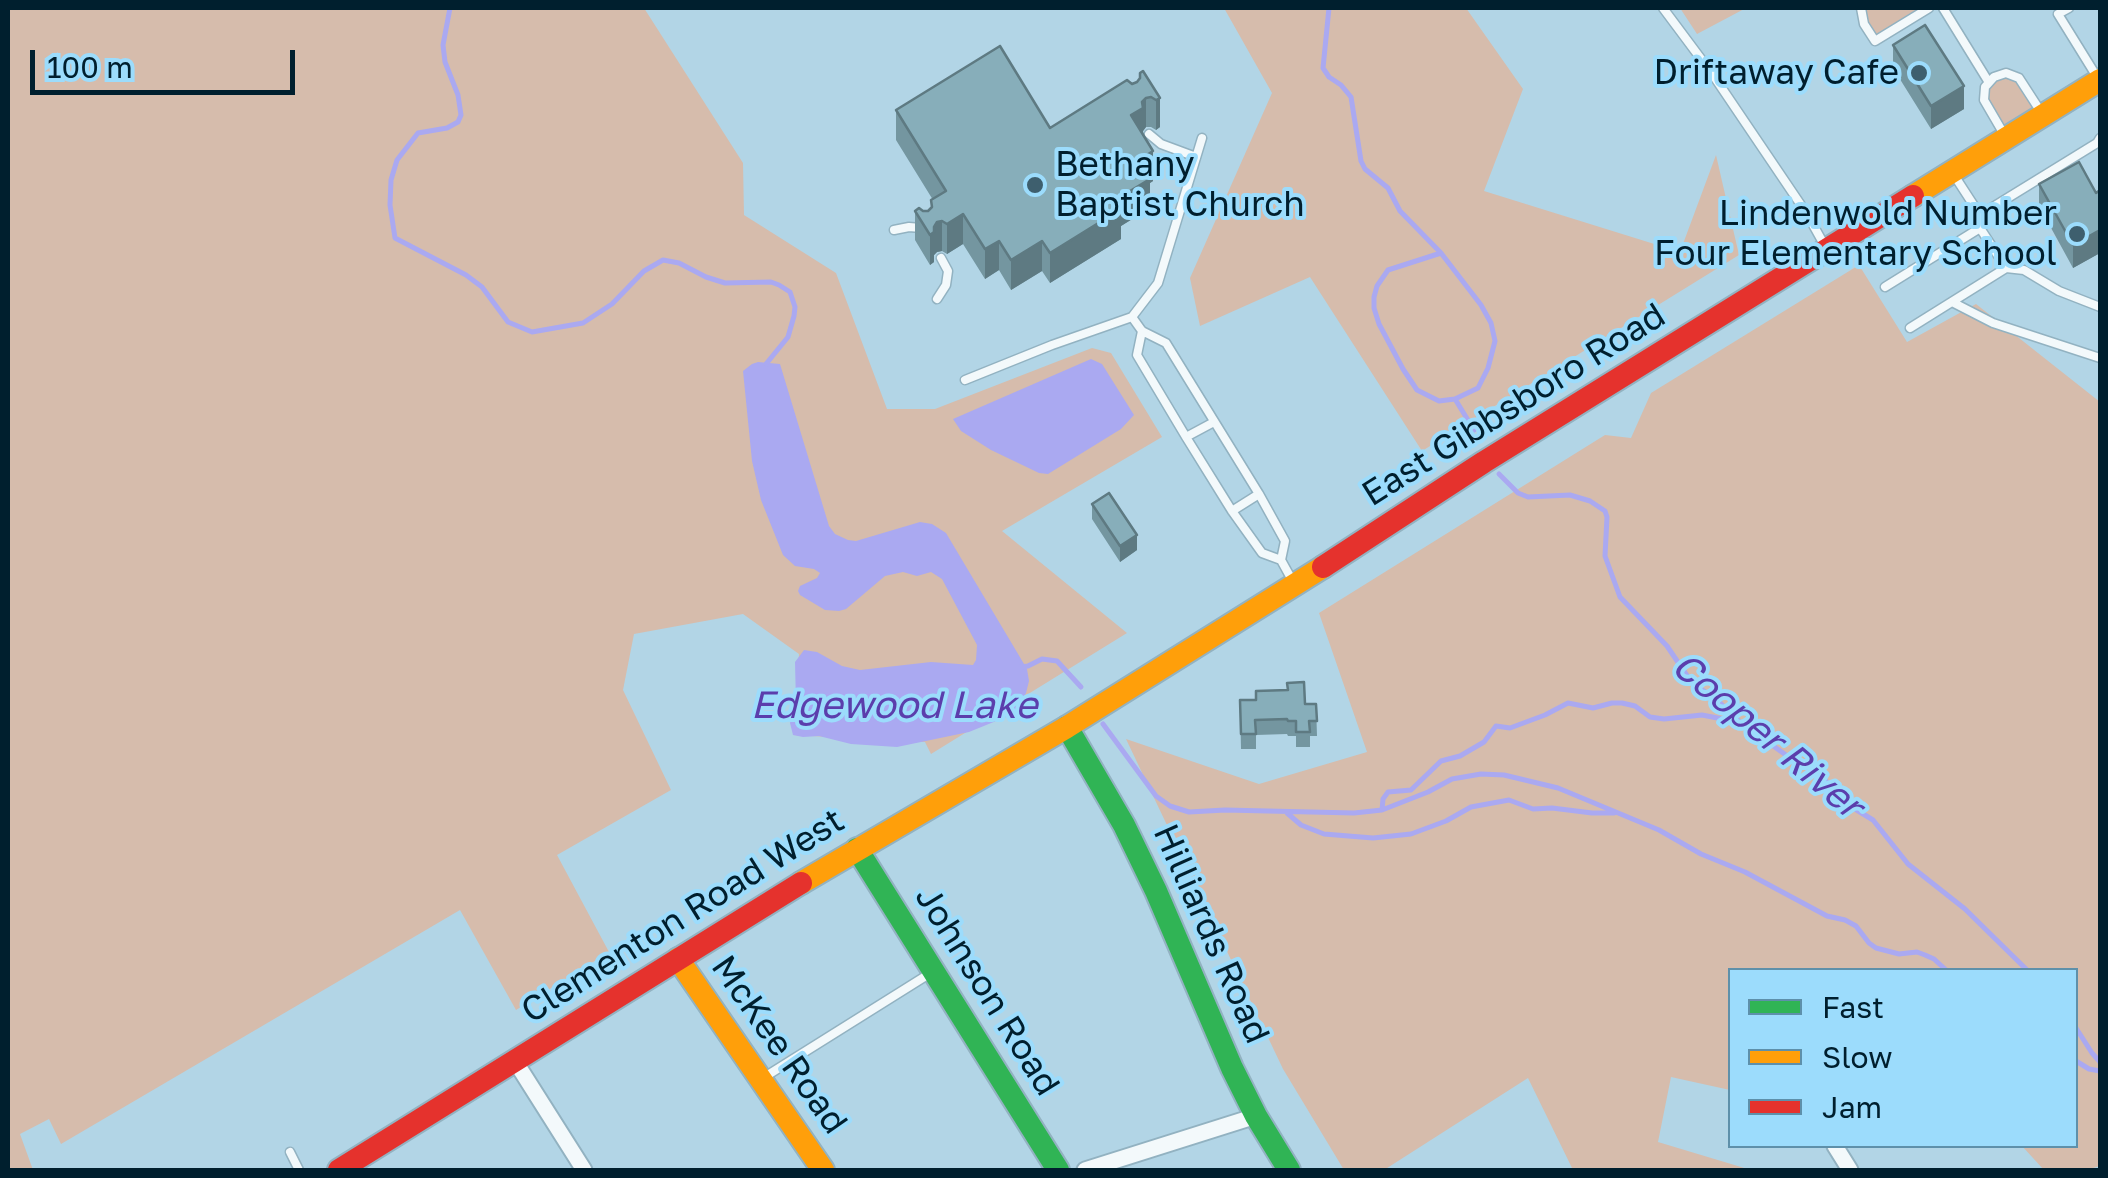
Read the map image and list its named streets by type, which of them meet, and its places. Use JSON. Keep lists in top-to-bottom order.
{
  "streets": {
    "main road": [
      "East Gibbsboro Road",
      "Clementon Road West",
      "Hilliards Road",
      "Johnson Road",
      "McKee Road"
    ]
  },
  "crossings": [
    ["East Gibbsboro Road", "Clementon Road West"],
    ["East Gibbsboro Road", "Hilliards Road"],
    ["Clementon Road West", "Hilliards Road"],
    ["Clementon Road West", "Johnson Road"],
    ["Clementon Road West", "McKee Road"]
  ],
  "water": ["Edgewood Lake", "Cooper River"],
  "places": ["Driftaway Cafe", "Bethany Baptist Church", "Lindenwold Number Four Elementary School"],
  "legend": ["Fast", "Slow", "Jam"],
  "scale_bar": "100 m"
}
